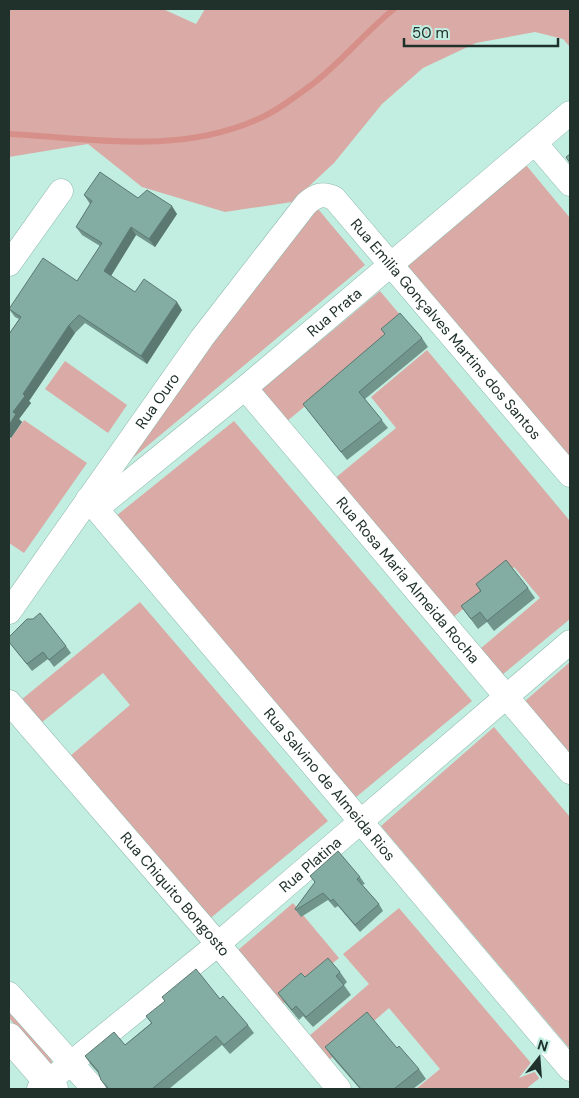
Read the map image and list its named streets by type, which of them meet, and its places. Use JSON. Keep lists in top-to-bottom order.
{
  "streets": {
    "street": [
      "Rua Prata",
      "Rua Emilia Gonçalves Martins dos Santos",
      "Rua Ouro",
      "Rua Rosa Maria Almeida Rocha",
      "Rua Salvino de Almeida Rios",
      "Rua Platina",
      "Rua Chiquito Bongosto"
    ]
  },
  "crossings": [
    ["Rua Prata", "Rua Emilia Gonçalves Martins dos Santos"],
    ["Rua Prata", "Rua Ouro"],
    ["Rua Prata", "Rua Rosa Maria Almeida Rocha"],
    ["Rua Prata", "Rua Salvino de Almeida Rios"],
    ["Rua Emilia Gonçalves Martins dos Santos", "Rua Ouro"],
    ["Rua Ouro", "Rua Salvino de Almeida Rios"],
    ["Rua Rosa Maria Almeida Rocha", "Rua Platina"],
    ["Rua Salvino de Almeida Rios", "Rua Platina"],
    ["Rua Platina", "Rua Chiquito Bongosto"]
  ],
  "scale_bar": "50 m",
  "north": "top"
}
